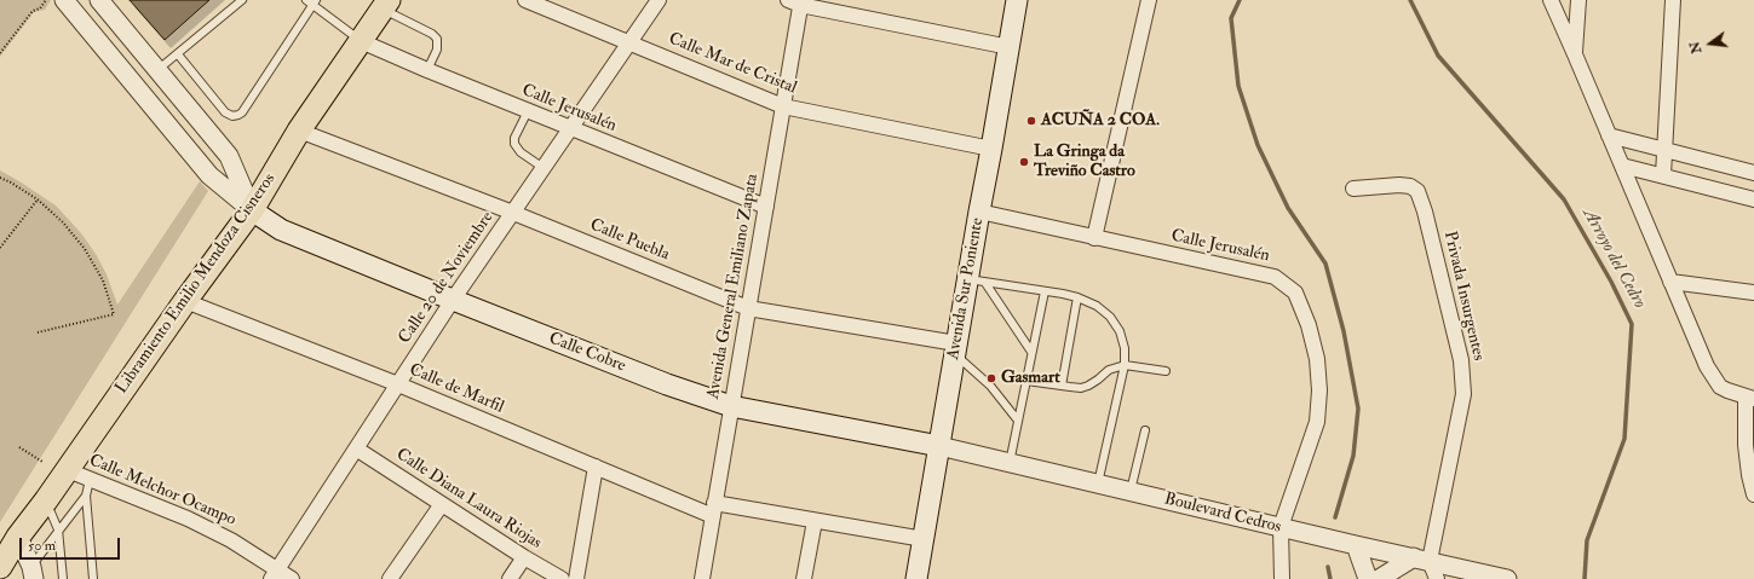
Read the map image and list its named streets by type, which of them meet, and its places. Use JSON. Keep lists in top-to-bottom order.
{
  "streets": {
    "main road": ["Libramiento Emilio Mendoza Cisneros", "Avenida Sur Poniente", "Calle Cobre"],
    "street": [
      "Calle Mar de Cristal",
      "Calle Jerusalén",
      "Calle Puebla",
      "Calle 20 de Noviembre",
      "Avenida General Emiliano Zapata",
      "Privada Insurgentes",
      "Calle de Marfil",
      "Calle Melchor Ocampo",
      "Calle Diana Laura Riojas",
      "Boulevard Cedros"
    ]
  },
  "crossings": [
    ["Calle Mar de Cristal", "Calle 20 de Noviembre"],
    ["Calle Mar de Cristal", "Avenida General Emiliano Zapata"],
    ["Calle Mar de Cristal", "Avenida Sur Poniente"],
    ["Calle Jerusalén", "Calle 20 de Noviembre"],
    ["Calle Jerusalén", "Libramiento Emilio Mendoza Cisneros"],
    ["Calle Jerusalén", "Avenida General Emiliano Zapata"],
    ["Calle Jerusalén", "Avenida Sur Poniente"],
    ["Calle Jerusalén", "Boulevard Cedros"],
    ["Calle Puebla", "Calle 20 de Noviembre"],
    ["Calle Puebla", "Libramiento Emilio Mendoza Cisneros"],
    ["Calle Puebla", "Avenida General Emiliano Zapata"],
    ["Calle Puebla", "Avenida Sur Poniente"],
    ["Calle 20 de Noviembre", "Calle Cobre"],
    ["Calle 20 de Noviembre", "Calle de Marfil"],
    ["Calle 20 de Noviembre", "Calle Melchor Ocampo"],
    ["Calle 20 de Noviembre", "Calle Diana Laura Riojas"],
    ["Libramiento Emilio Mendoza Cisneros", "Calle Cobre"],
    ["Libramiento Emilio Mendoza Cisneros", "Calle de Marfil"],
    ["Libramiento Emilio Mendoza Cisneros", "Calle Melchor Ocampo"],
    ["Avenida General Emiliano Zapata", "Calle Cobre"],
    ["Avenida General Emiliano Zapata", "Calle de Marfil"],
    ["Avenida Sur Poniente", "Calle Cobre"],
    ["Avenida Sur Poniente", "Calle de Marfil"],
    ["Avenida Sur Poniente", "Boulevard Cedros"],
    ["Privada Insurgentes", "Boulevard Cedros"],
    ["Calle Cobre", "Boulevard Cedros"]
  ],
  "water": ["Arroyo del Cedro"],
  "places": ["ACUÑA 2 COA.", "La Gringa da Treviño Castro", "Gasmart"],
  "scale_bar": "50 m",
  "north": "left"
}
